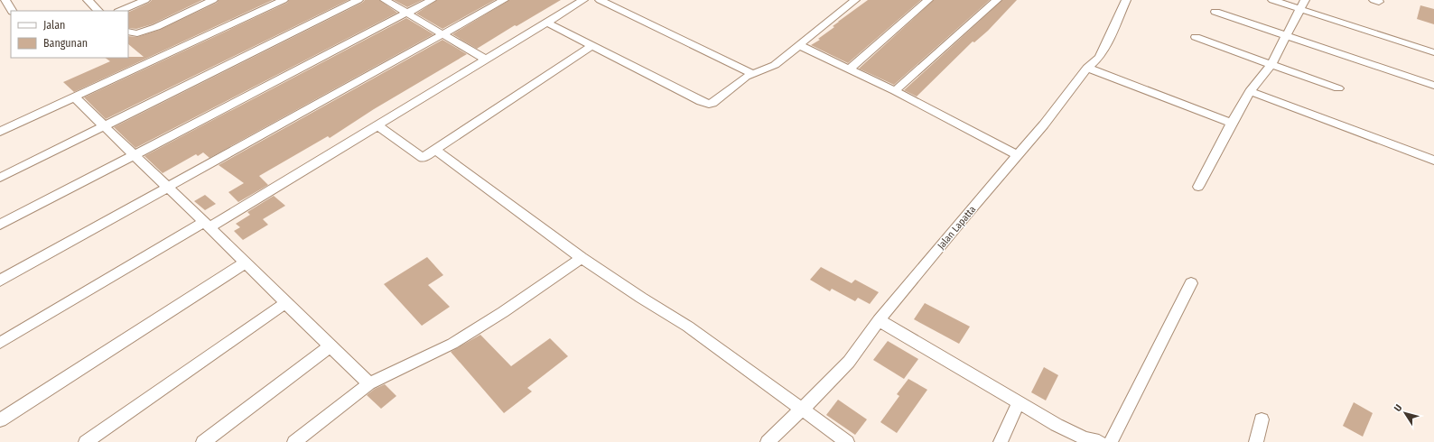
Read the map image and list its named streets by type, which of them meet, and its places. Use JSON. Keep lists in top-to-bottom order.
{
  "streets": {
    "street": ["Jalan Lapatta"]
  },
  "legend": ["Jalan", "Bangunan"],
  "north": "top left"
}
